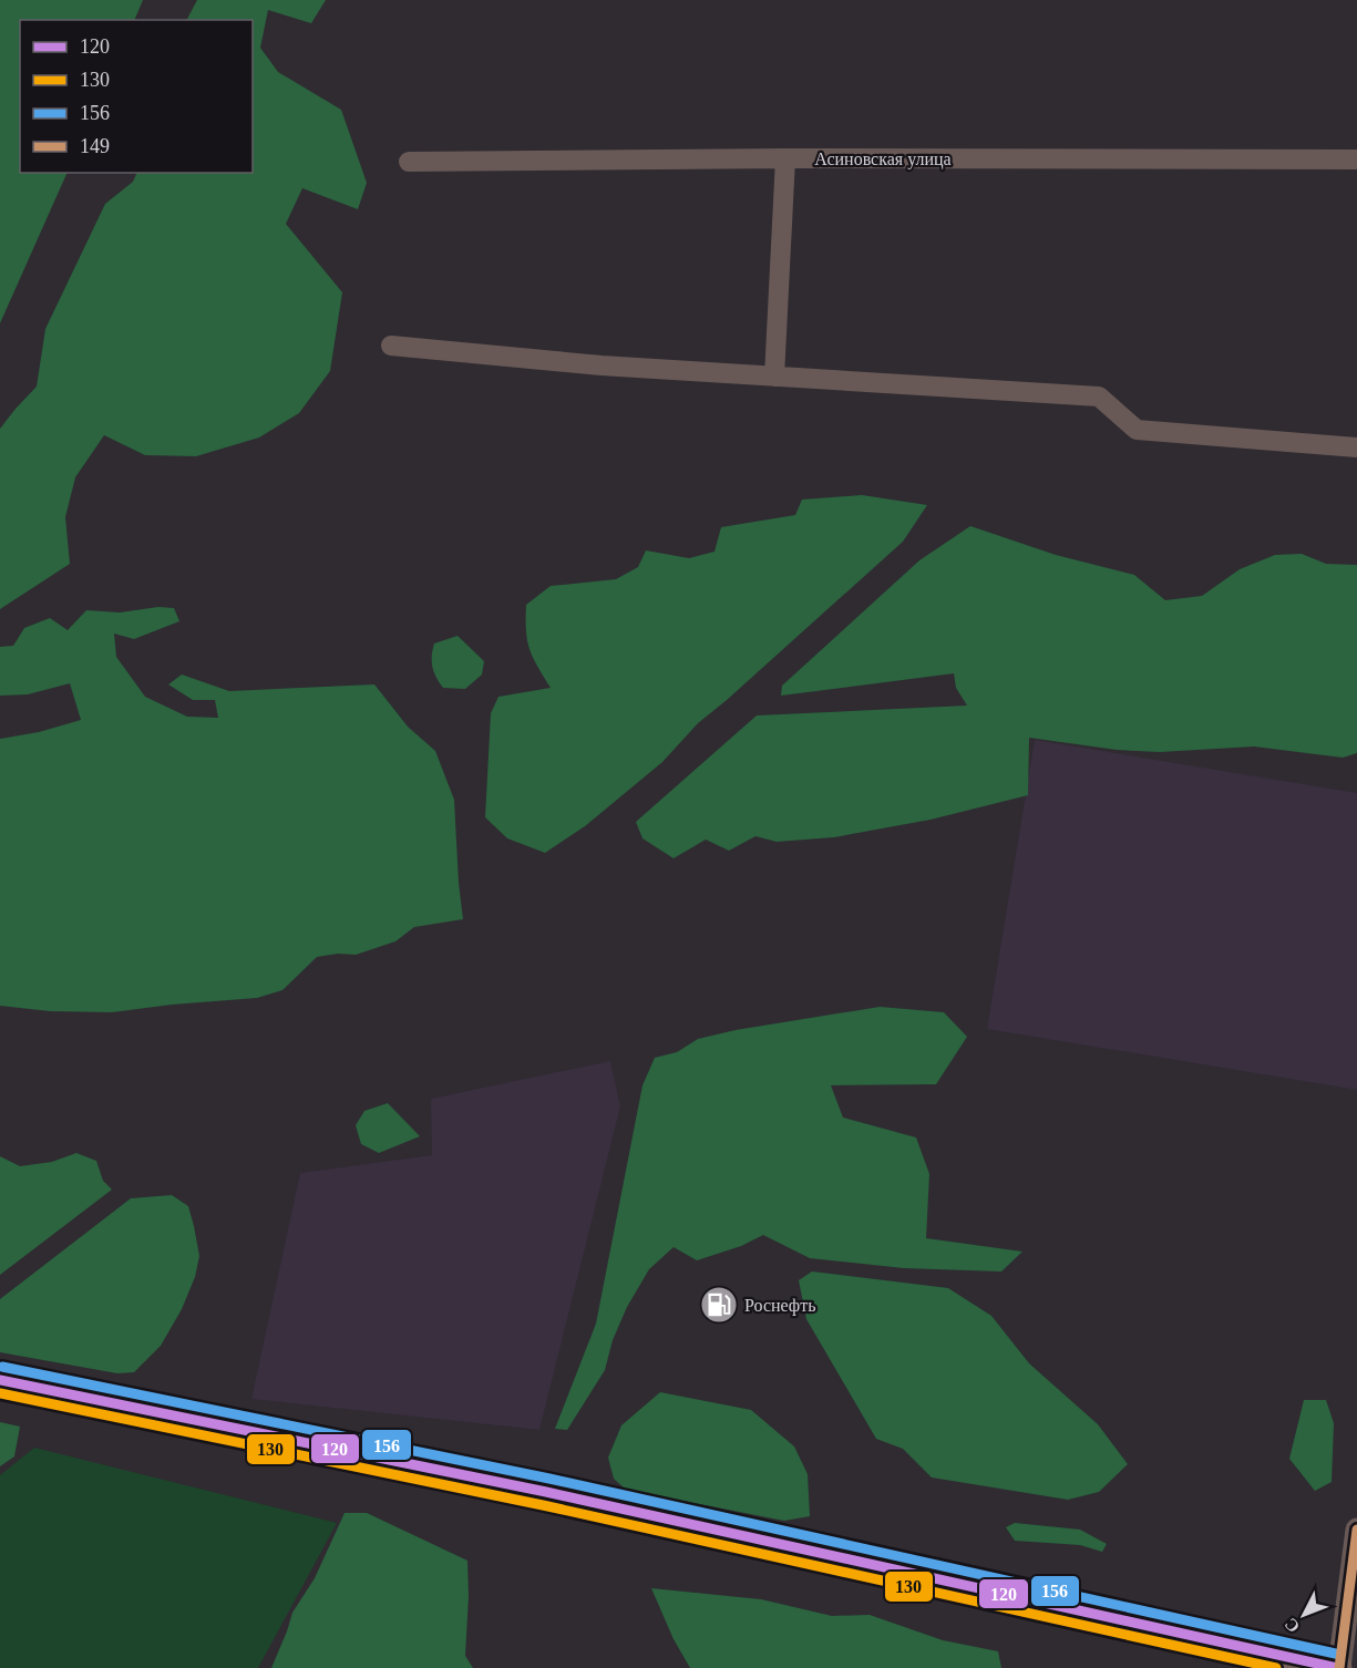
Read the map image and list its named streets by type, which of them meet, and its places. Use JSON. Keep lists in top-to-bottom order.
{
  "streets": {
    "street": ["Асиновская улица"]
  },
  "places": {
    "fuel station": ["Роснефть"]
  },
  "lines": [
    "transit line 156",
    "transit line 120",
    "transit line 130",
    "transit line 149"
  ],
  "legend": [
    "120",
    "130",
    "156",
    "149"
  ],
  "north": "bottom left"
}
